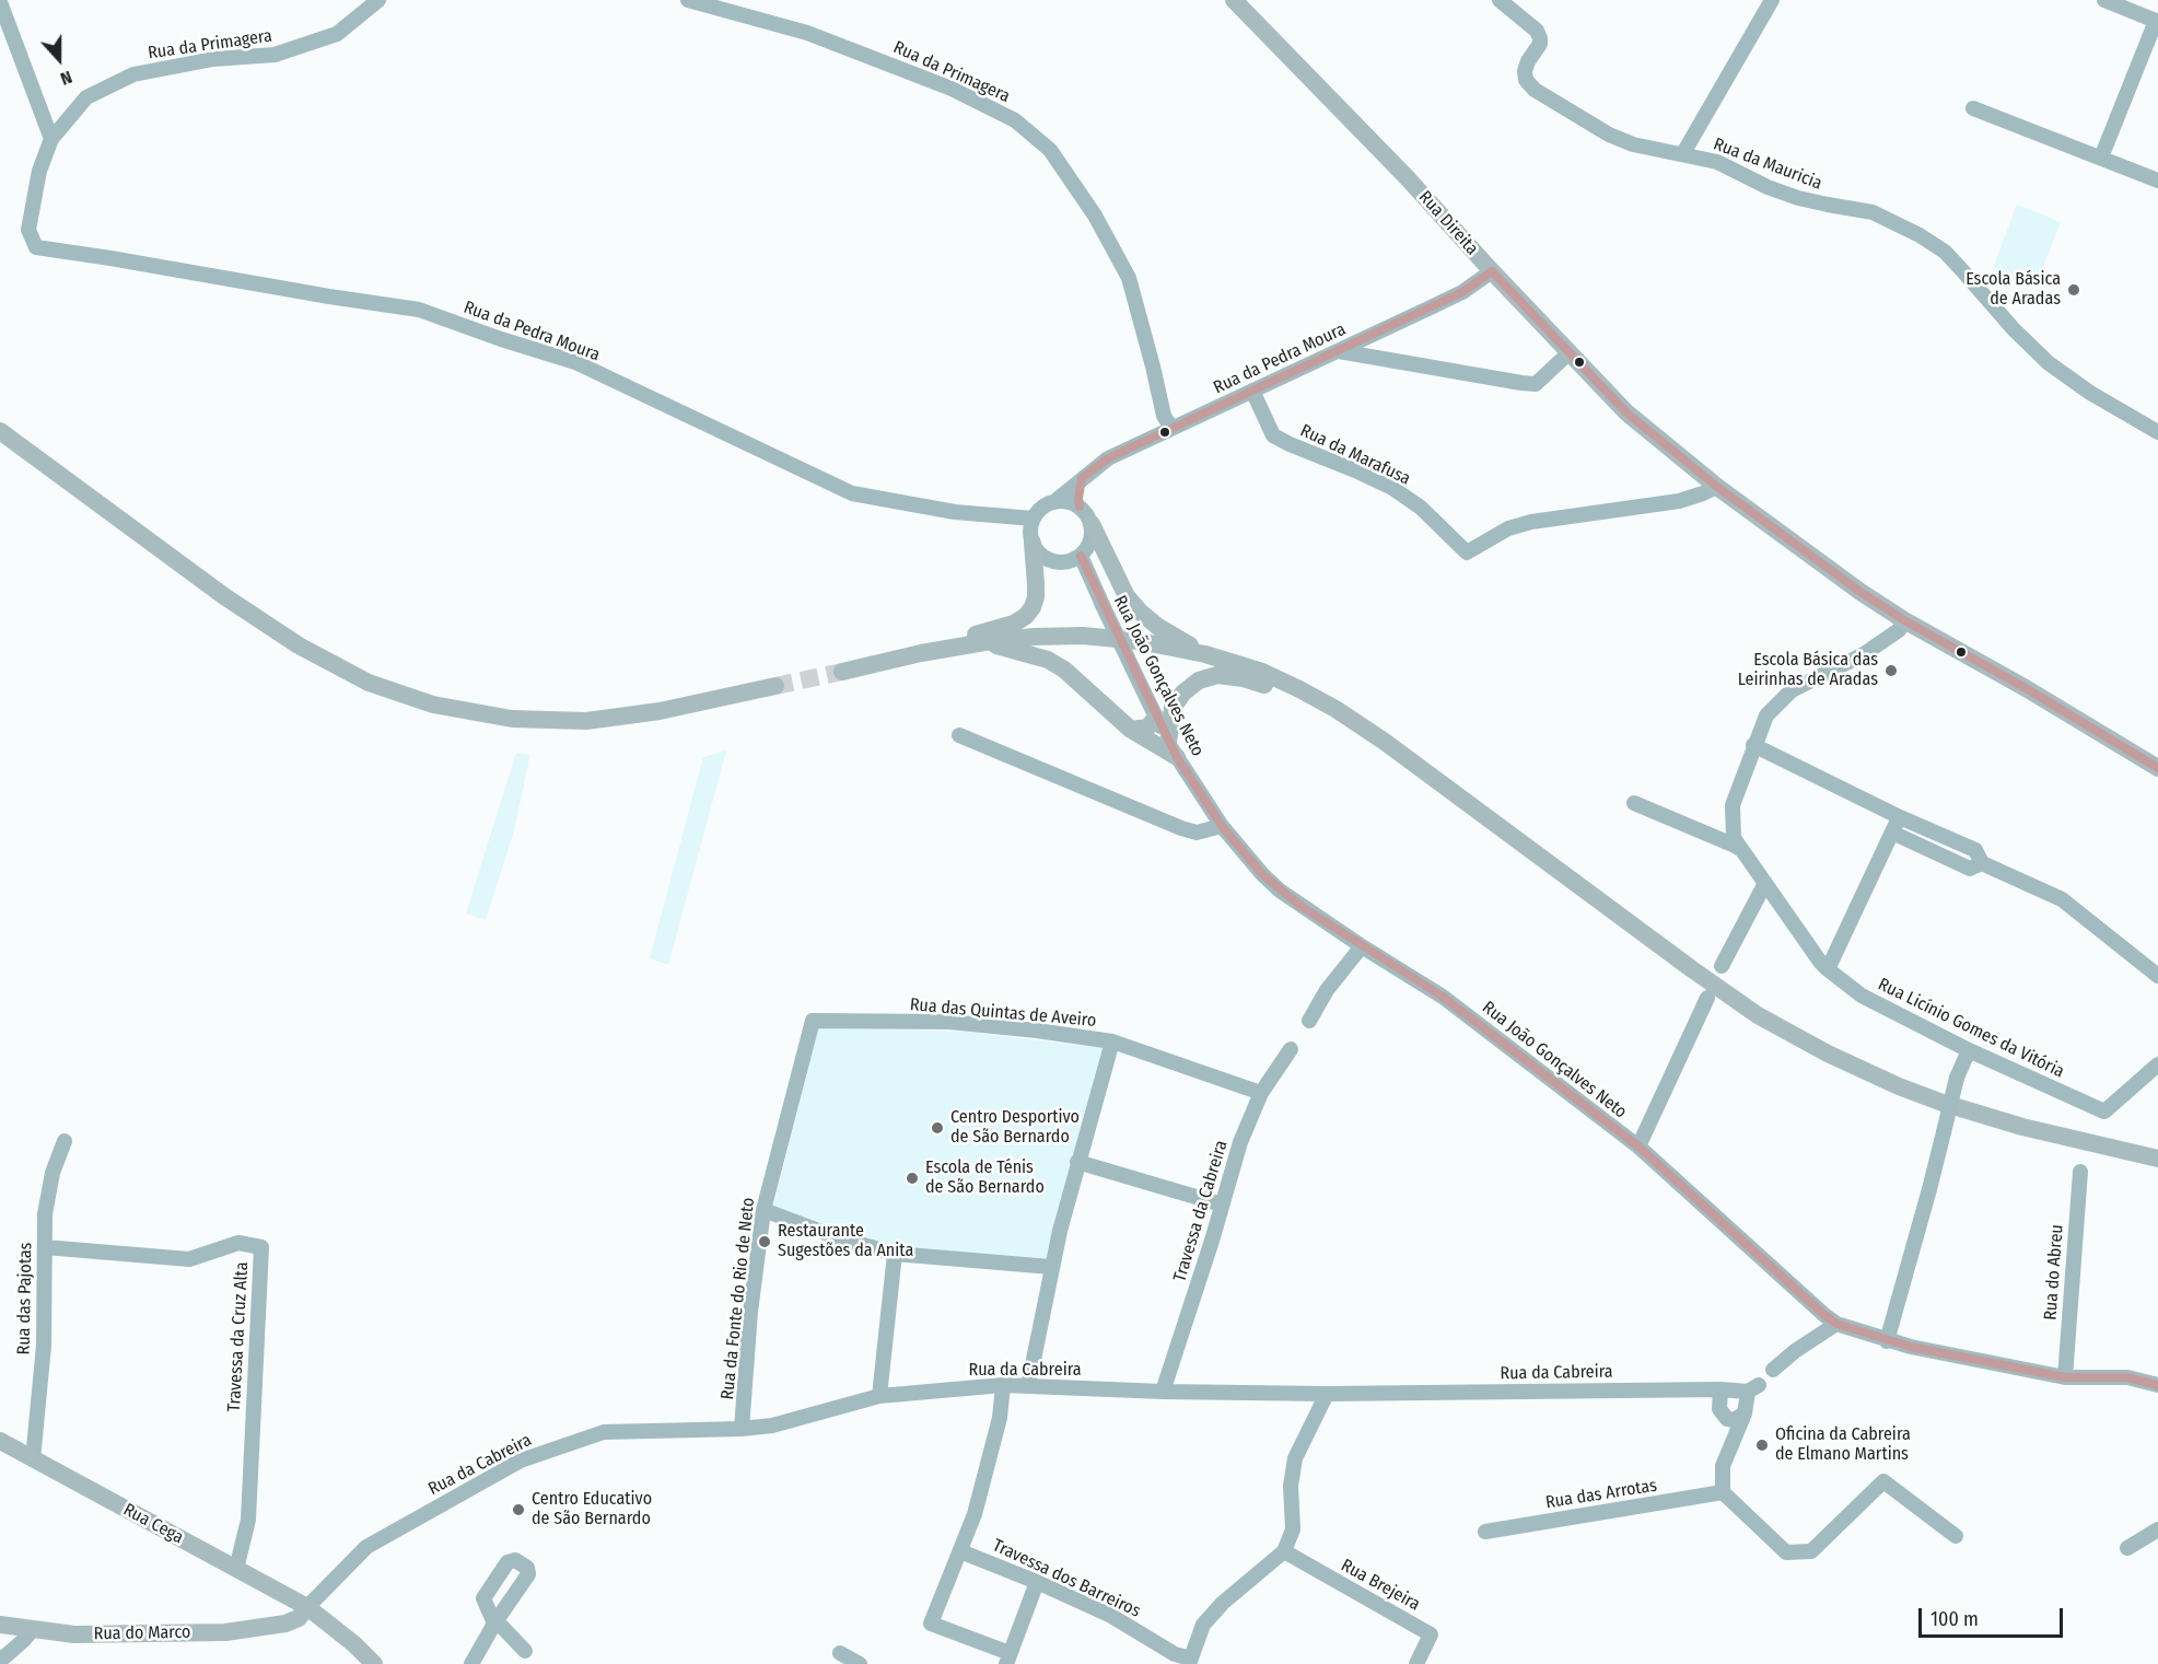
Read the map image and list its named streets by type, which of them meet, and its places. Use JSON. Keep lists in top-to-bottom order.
{
  "streets": {
    "main road": ["Rua Direita", "Rua Cega", "Rua do Marco"],
    "street": [
      "Rua da Primagera",
      "Rua da Mauricia",
      "Rua da Pedra Moura",
      "Rua da Marafusa",
      "Rua João Gonçalves Neto",
      "Rua das Quintas de Aveiro",
      "Rua Licínio Gomes da Vitória",
      "Travessa da Cabreira",
      "Rua do Abreu",
      "Rua das Pajotas",
      "Rua da Fonte do Rio de Neto",
      "Travessa da Cruz Alta",
      "Rua da Cabreira",
      "Rua das Arrotas",
      "Travessa dos Barreiros",
      "Rua Brejeira"
    ]
  },
  "crossings": [
    ["Rua da Primagera", "Rua da Pedra Moura"],
    ["Rua Direita", "Rua da Pedra Moura"],
    ["Rua Direita", "Rua da Marafusa"],
    ["Rua da Pedra Moura", "Rua da Marafusa"],
    ["Rua da Pedra Moura", "Rua João Gonçalves Neto"],
    ["Rua João Gonçalves Neto", "Rua do Abreu"],
    ["Rua das Quintas de Aveiro", "Travessa da Cabreira"],
    ["Rua das Quintas de Aveiro", "Rua da Fonte do Rio de Neto"],
    ["Travessa da Cabreira", "Rua da Cabreira"],
    ["Rua das Pajotas", "Travessa da Cruz Alta"],
    ["Rua das Pajotas", "Rua Cega"],
    ["Rua da Fonte do Rio de Neto", "Rua da Cabreira"],
    ["Travessa da Cruz Alta", "Rua Cega"],
    ["Rua da Cabreira", "Rua Cega"],
    ["Rua Cega", "Rua do Marco"]
  ],
  "places": [
    "Escola Básica de Aradas",
    "Escola Básica das Leirinhas de Aradas",
    "Centro Desportivo de São Bernardo",
    "Escola de Ténis de São Bernardo",
    "Restaurante Sugestões da Anita",
    "Oficina da Cabreira de Elmano Martins",
    "Centro Educativo de São Bernardo"
  ],
  "scale_bar": "100 m",
  "north": "bottom"
}
